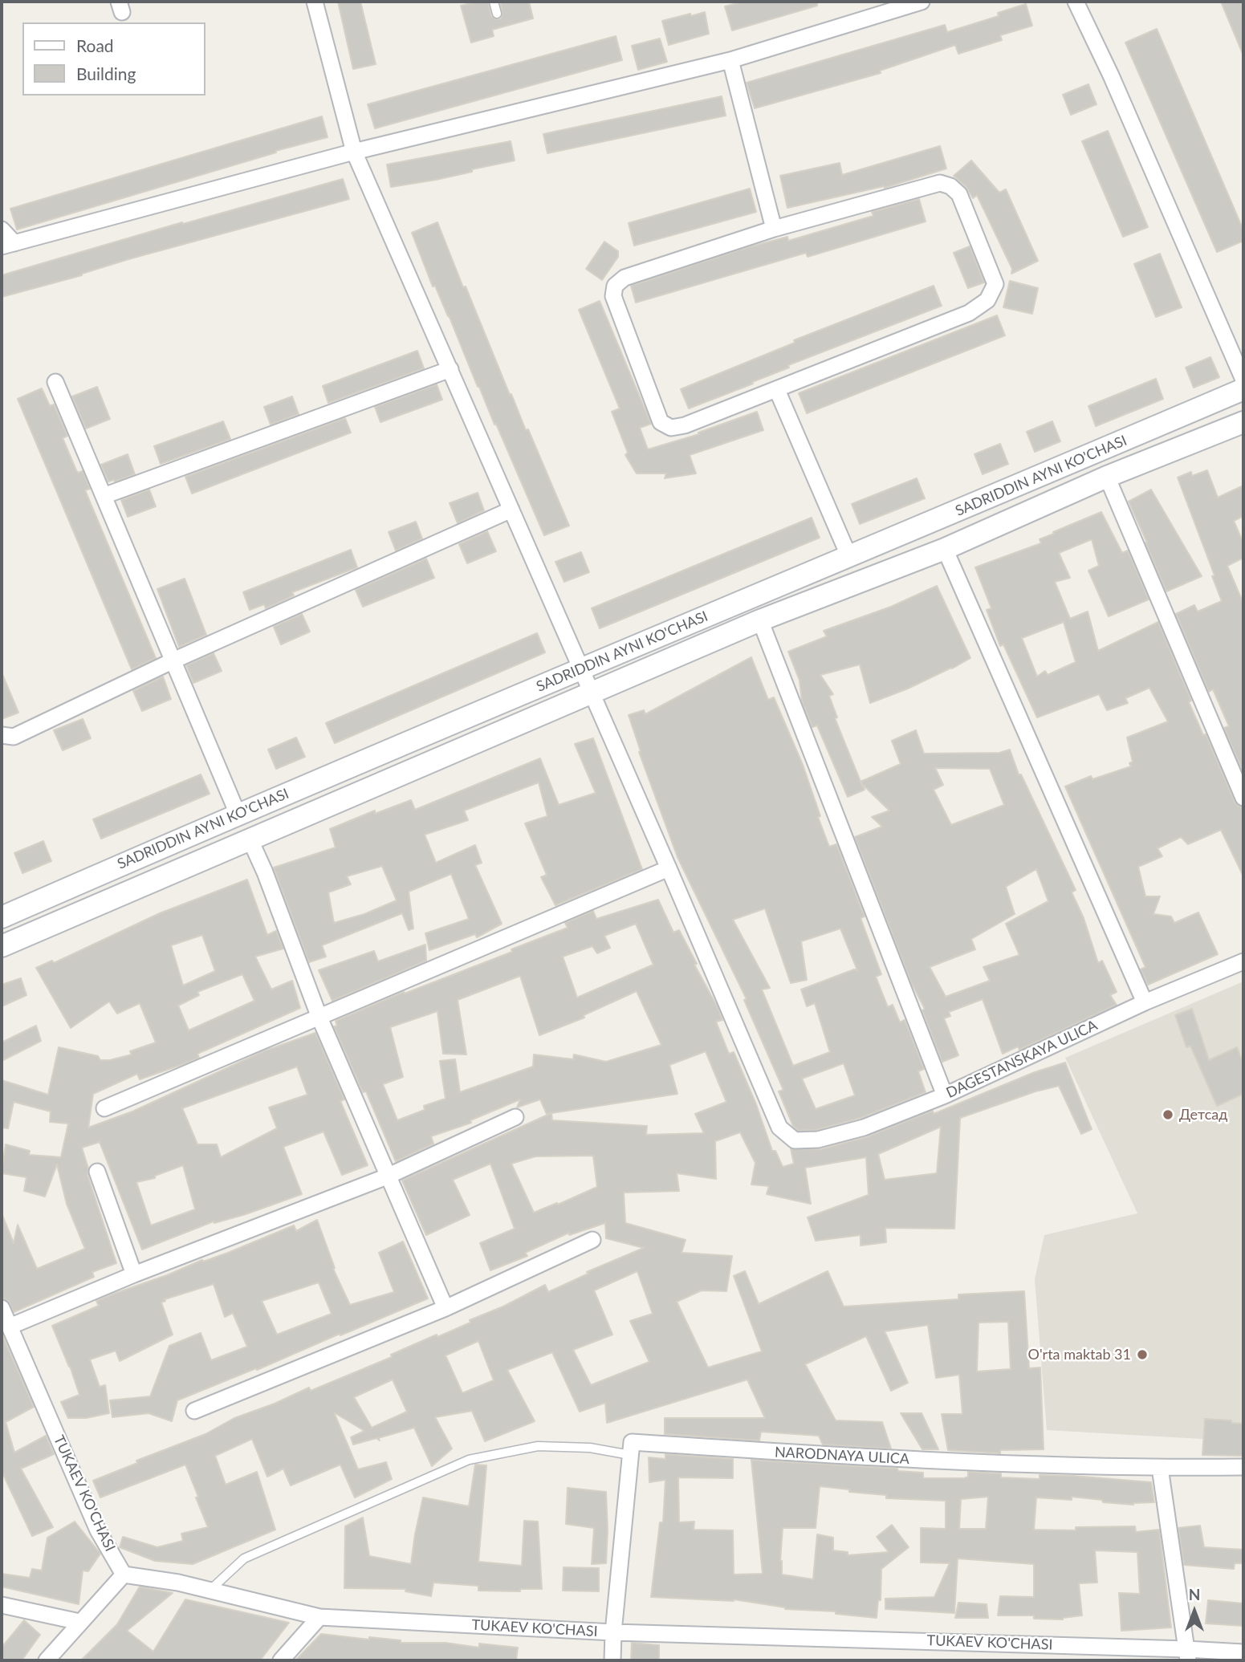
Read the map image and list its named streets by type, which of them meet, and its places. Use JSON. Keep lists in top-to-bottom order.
{
  "streets": {
    "main road": ["SADRIDDIN AYNI KO'CHASI"],
    "street": ["DAGESTANSKAYA ULICA", "NARODNAYA ULICA", "TUKAEV KO'CHASI"]
  },
  "places": ["Детсад", "O'rta maktab 31"],
  "legend": ["Road", "Building"],
  "north": "top"
}
